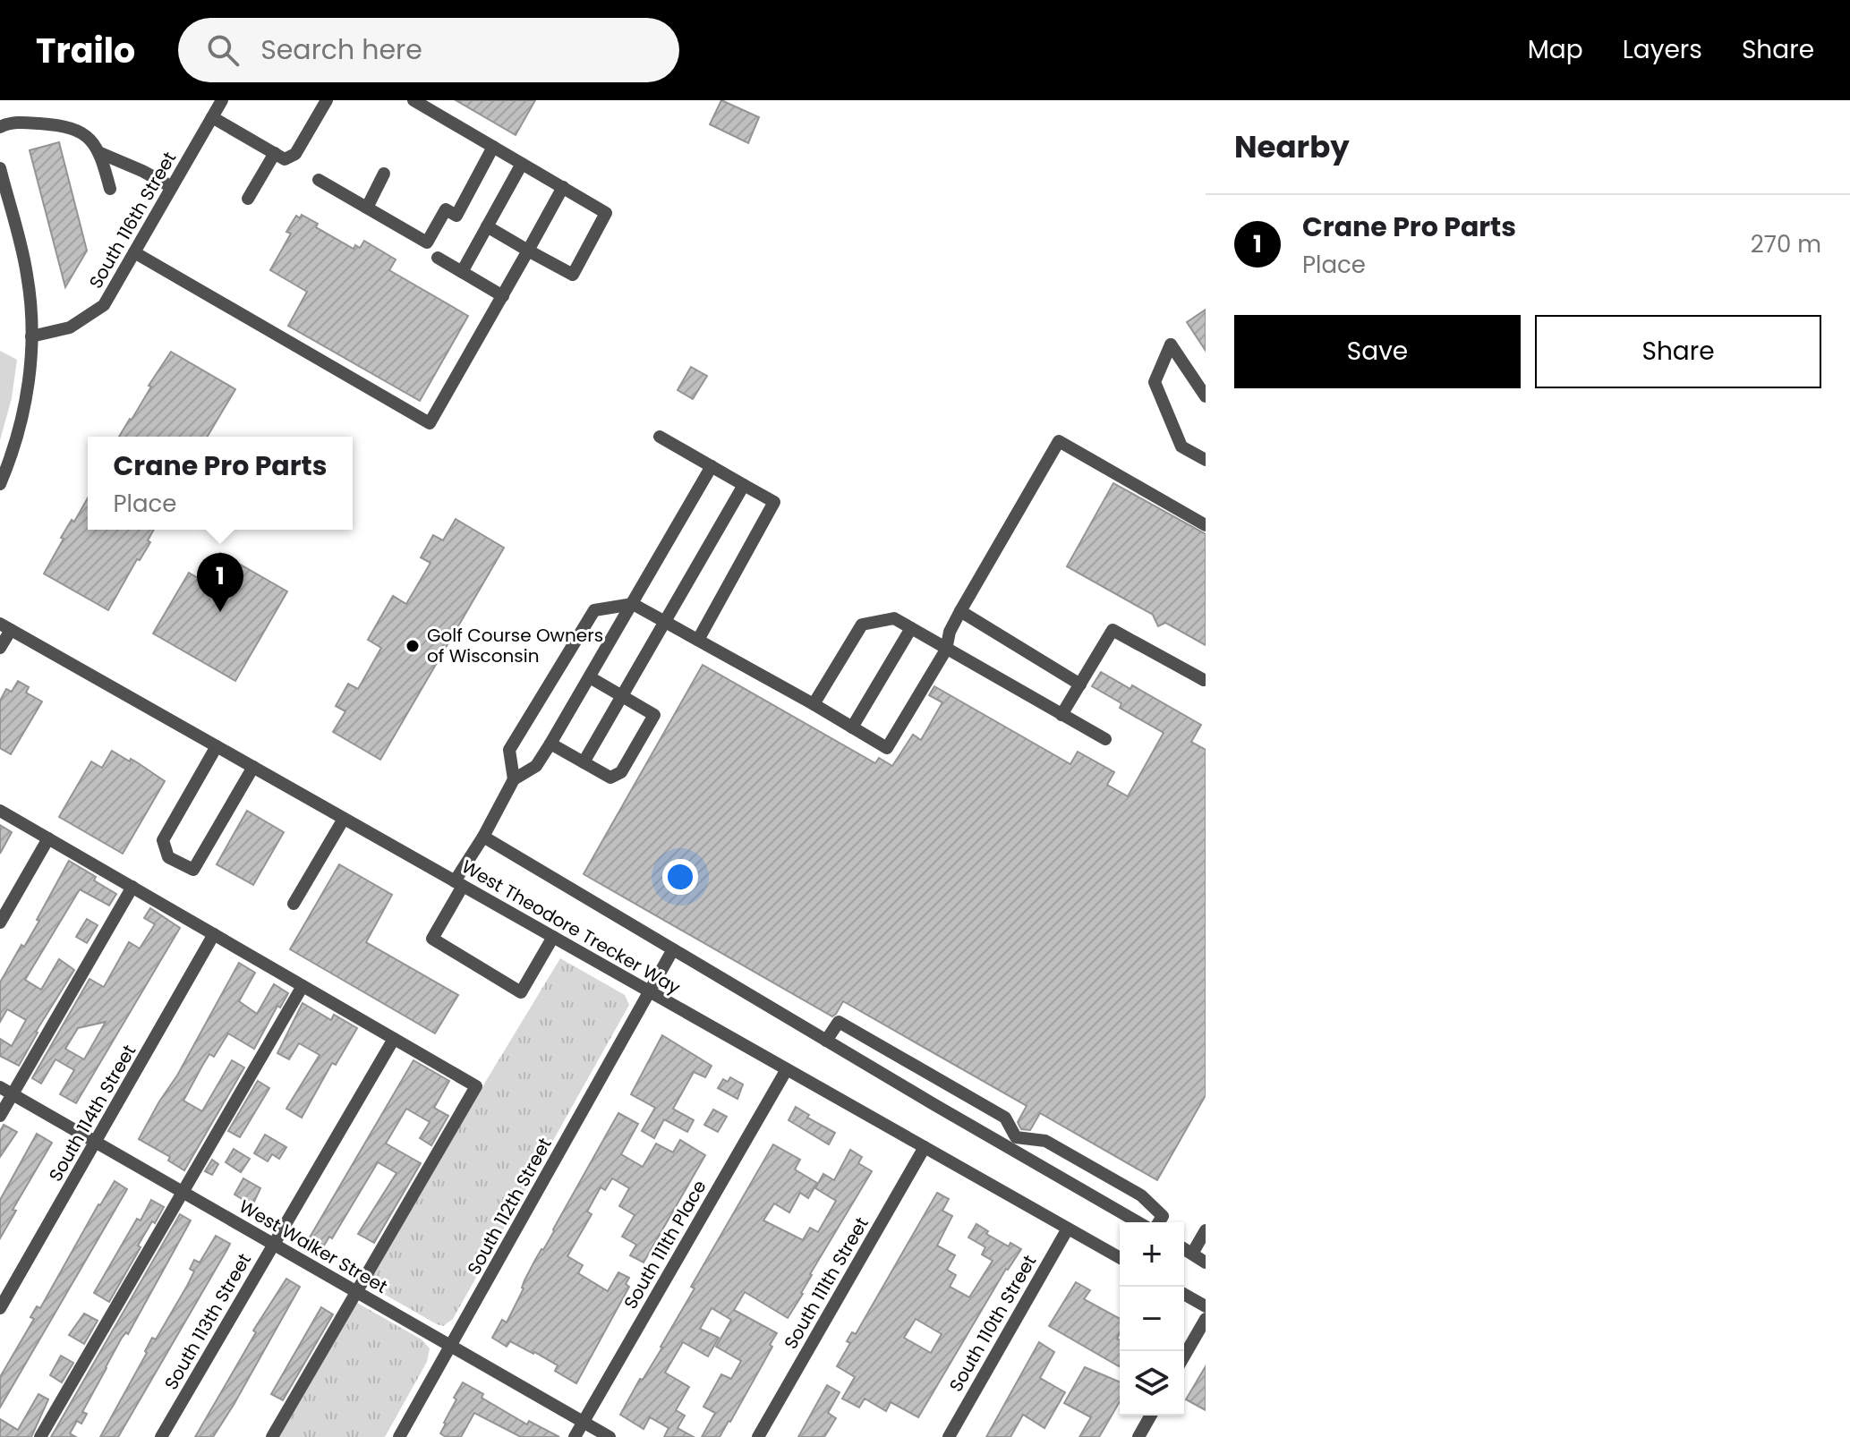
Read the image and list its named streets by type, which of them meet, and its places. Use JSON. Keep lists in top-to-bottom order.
{
  "streets": {
    "street": [
      "South 116th Street",
      "West Theodore Trecker Way",
      "South 114th Street",
      "South 112th Street",
      "South 111th Place",
      "West Walker Street",
      "South 111th Street",
      "South 113th Street",
      "South 110th Street"
    ]
  },
  "crossings": [
    ["West Theodore Trecker Way", "South 112th Street"],
    ["West Theodore Trecker Way", "South 111th Place"],
    ["West Theodore Trecker Way", "South 111th Street"],
    ["West Theodore Trecker Way", "South 110th Street"],
    ["South 114th Street", "West Walker Street"],
    ["South 112th Street", "West Walker Street"],
    ["South 111th Place", "West Walker Street"],
    ["West Walker Street", "South 113th Street"]
  ],
  "places": ["Golf Course Owners of Wisconsin"],
  "page": {
    "header": "Trailo",
    "search": "Search here",
    "nav": ["Map", "Layers", "Share"],
    "heading": "Nearby",
    "list": [
      {
        "mark": "1",
        "name": "Crane Pro Parts",
        "note": "Place",
        "value": "270 m"
      }
    ],
    "buttons": ["Save", "Share"],
    "popup": ["Crane Pro Parts", "Place"],
    "pins": "1",
    "map_buttons": ["+", "−"]
  }
}
